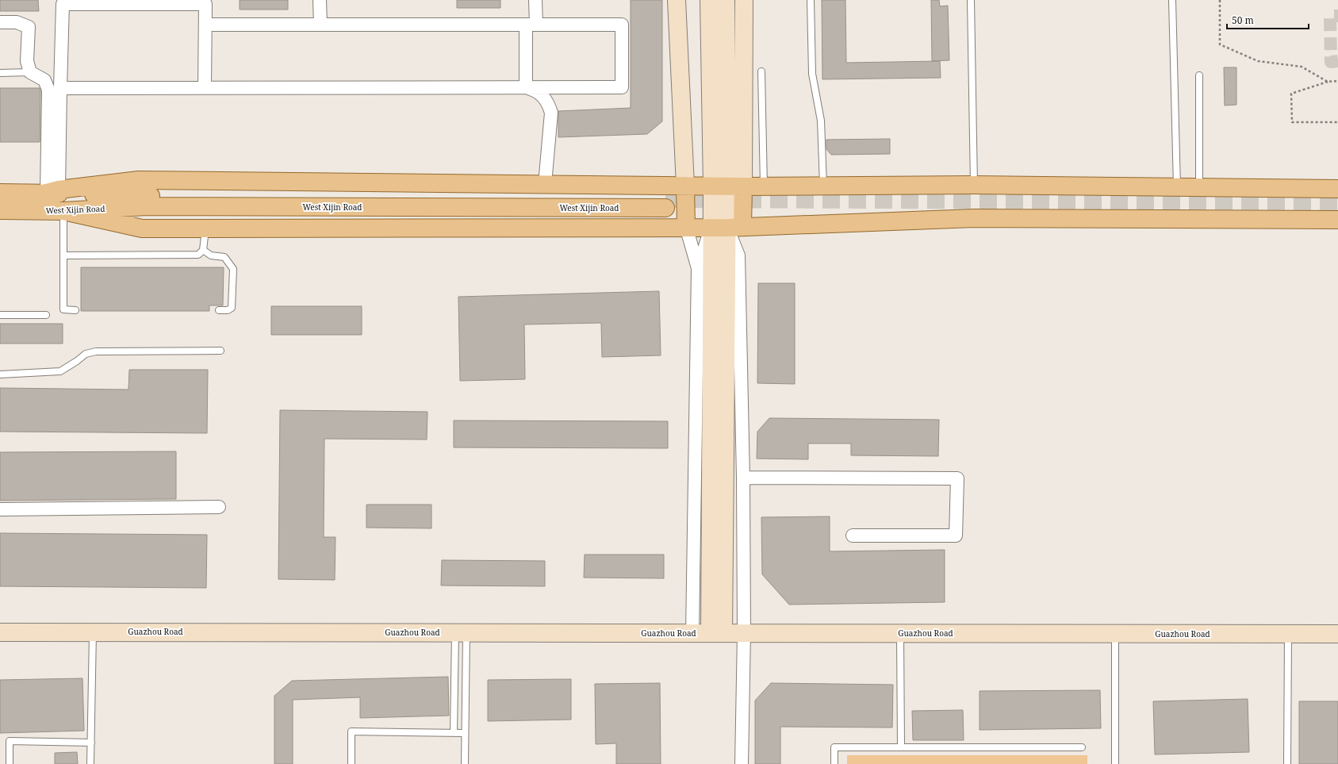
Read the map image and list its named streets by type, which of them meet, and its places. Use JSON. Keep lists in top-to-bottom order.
{
  "streets": {
    "main road": ["West Xijin Road"],
    "street": ["Guazhou Road"]
  },
  "scale_bar": "50 m"
}
